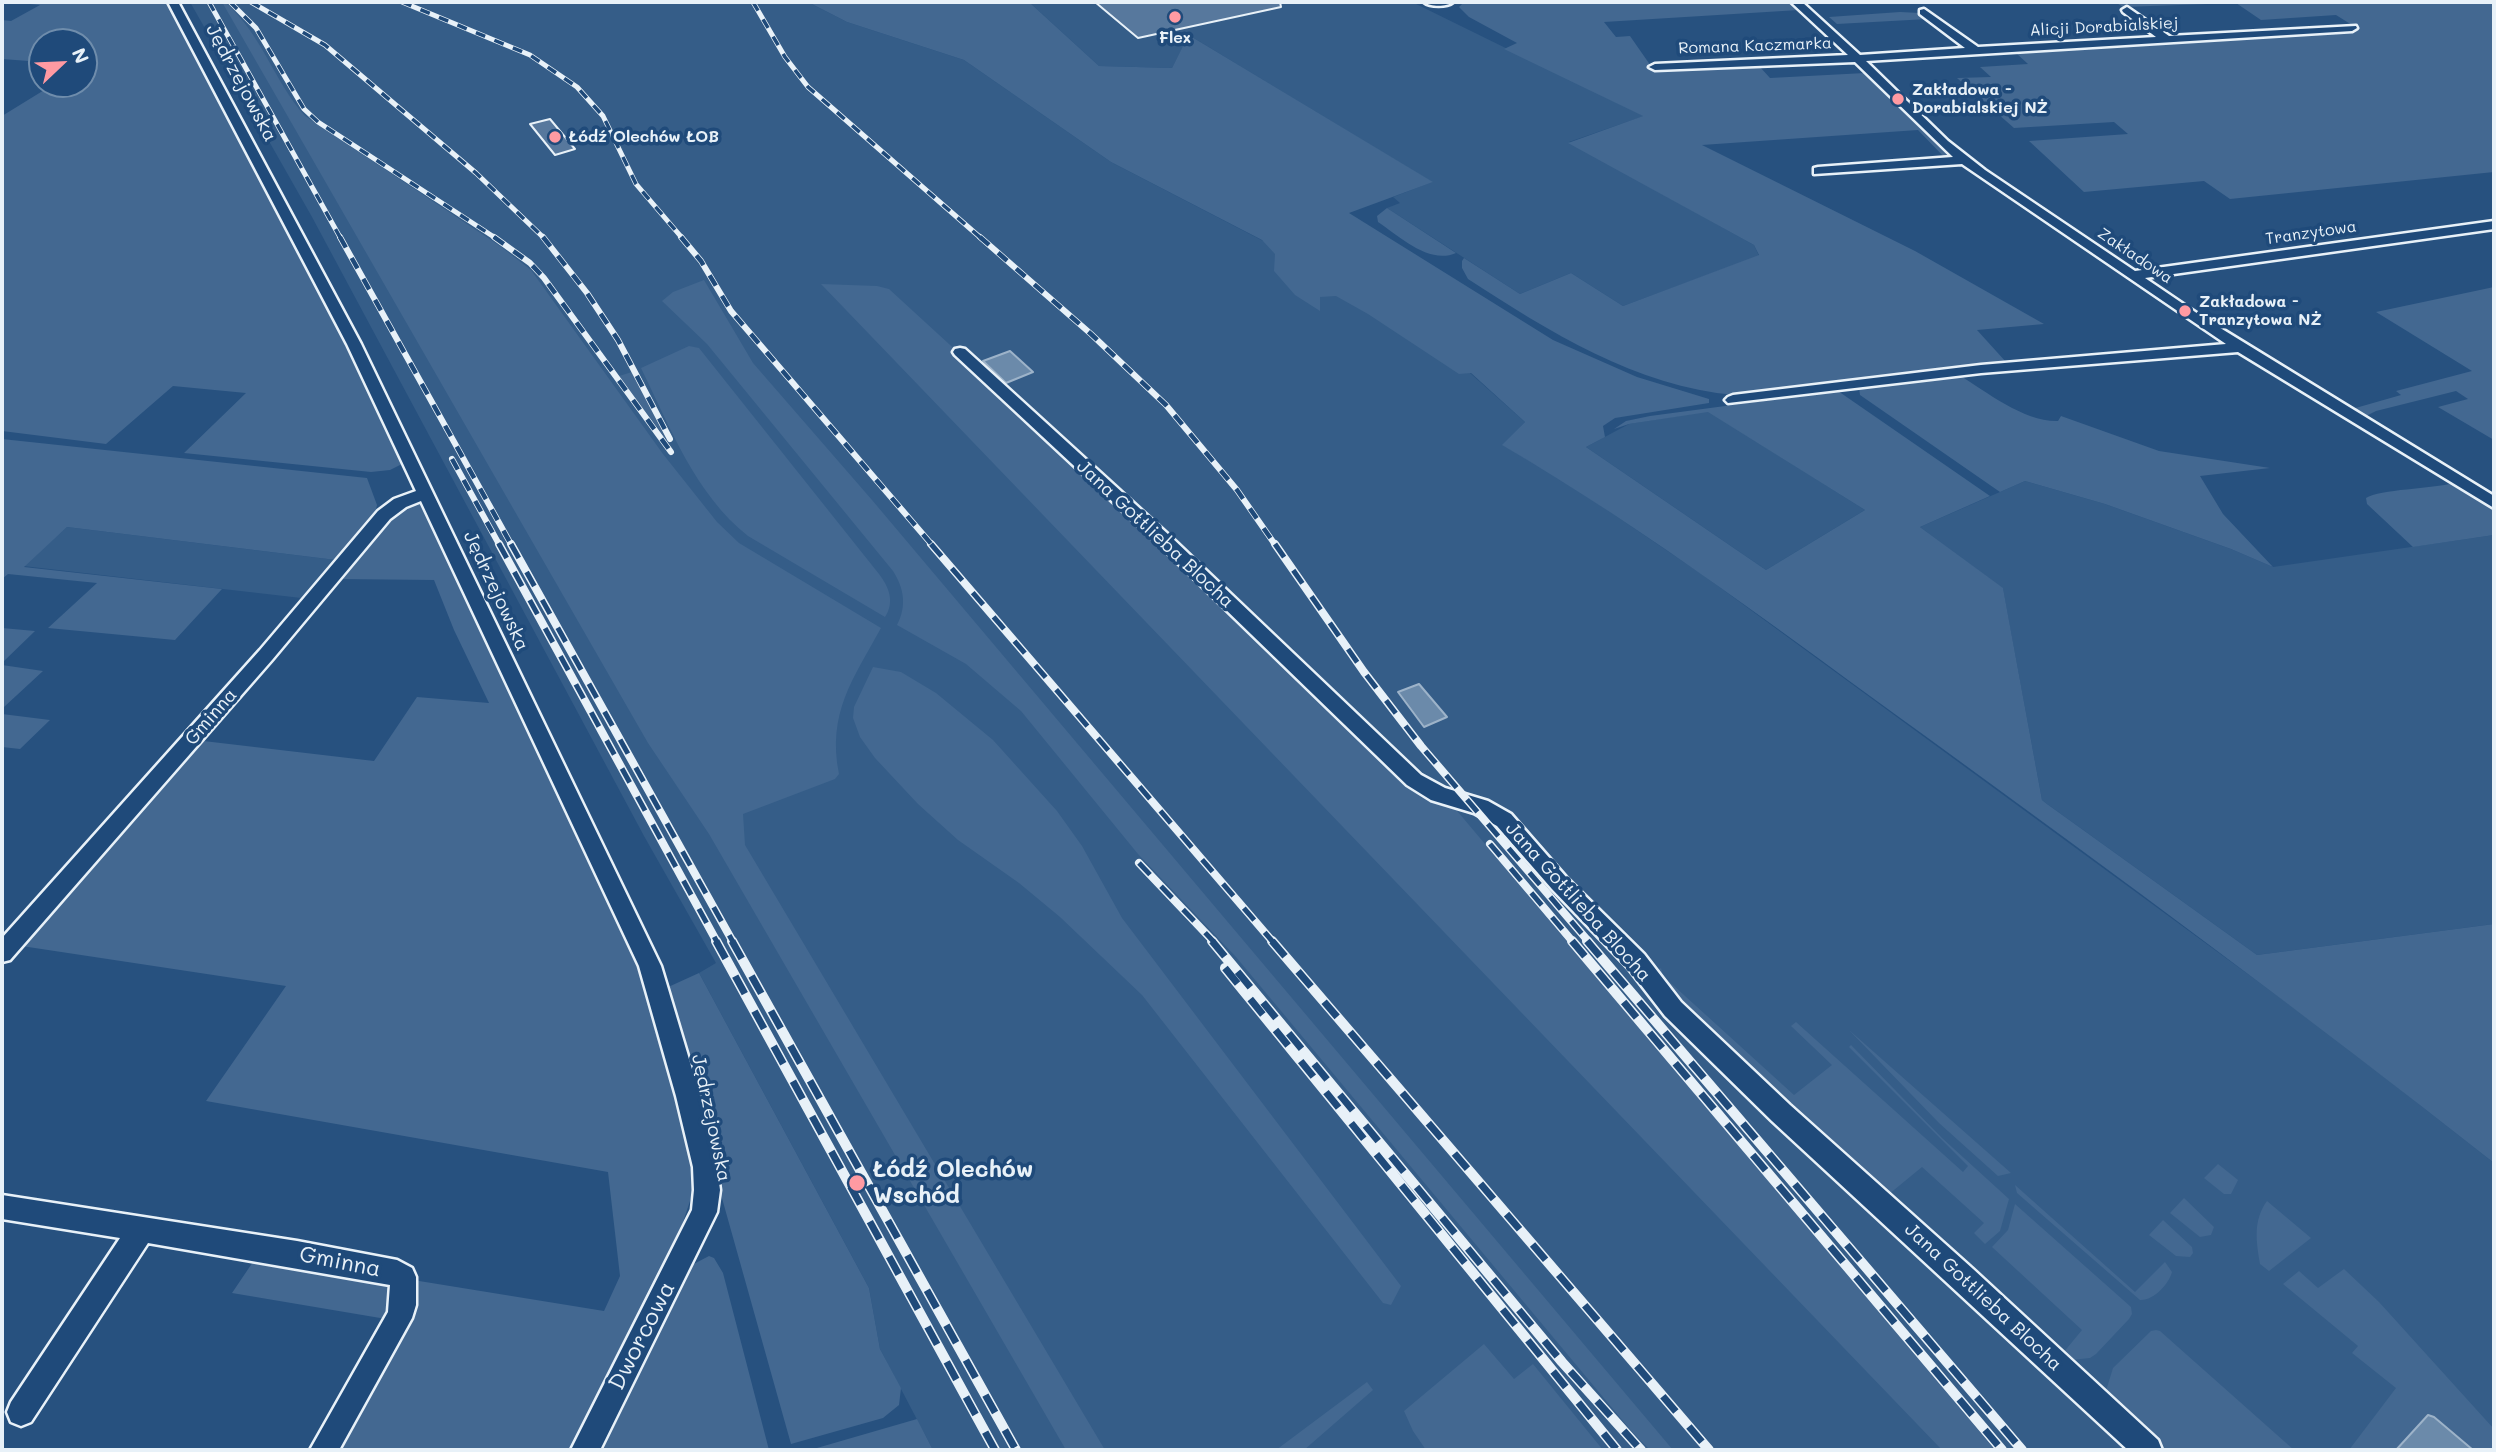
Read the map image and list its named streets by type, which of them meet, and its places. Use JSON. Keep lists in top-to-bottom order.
{
  "streets": {
    "street": [
      "Alicji Dorabialskiej",
      "Romana Kaczmarka",
      "Jędrzejowska",
      "Tranzytowa",
      "Zakładowa",
      "Jana Gottlieba Blocha",
      "Gminna",
      "Dworcowa"
    ]
  },
  "crossings": [
    ["Alicji Dorabialskiej", "Romana Kaczmarka"],
    ["Alicji Dorabialskiej", "Zakładowa"],
    ["Romana Kaczmarka", "Zakładowa"],
    ["Jędrzejowska", "Gminna"],
    ["Jędrzejowska", "Dworcowa"],
    ["Tranzytowa", "Zakładowa"]
  ],
  "places": [
    "Flex",
    "Zakładowa - Dorabialskiej NŻ",
    "Łódź Olechów ŁOB",
    "Zakładowa - Tranzytowa NŻ",
    "Łódź Olechów Wschód"
  ],
  "north": "top right"
}
